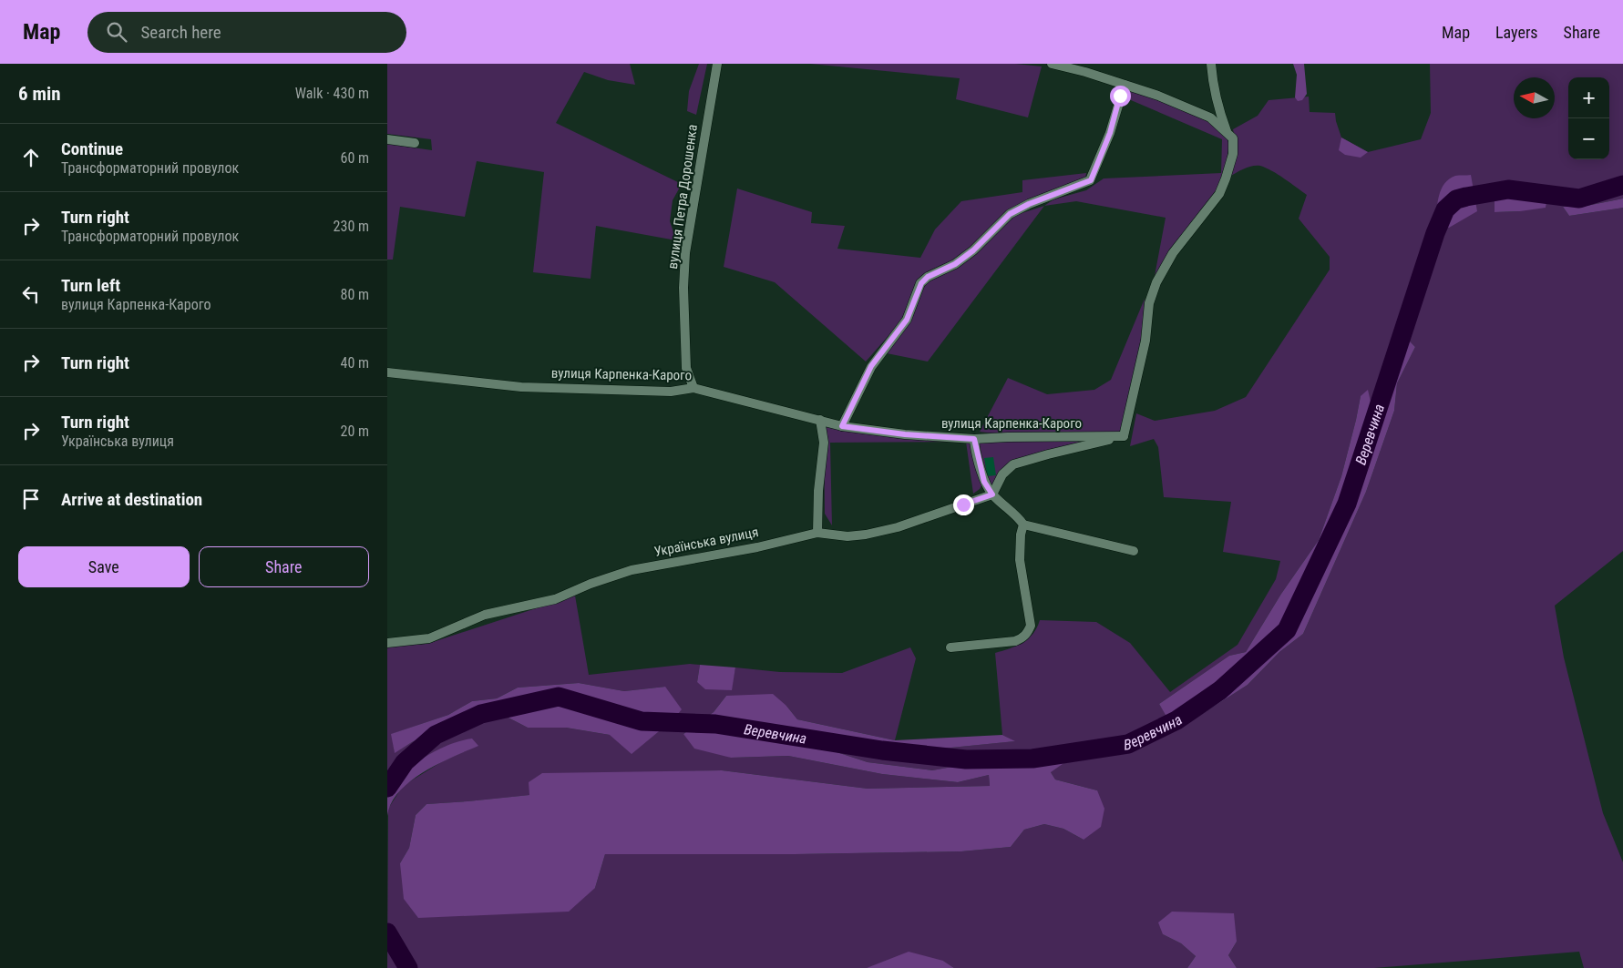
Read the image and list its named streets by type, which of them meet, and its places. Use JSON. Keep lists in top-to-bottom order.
{
  "streets": {
    "street": ["вулиця Петра Дорошенка", "вулиця Карпенка-Карого", "Українська вулиця"]
  },
  "crossings": [
    ["вулиця Петра Дорошенка", "вулиця Карпенка-Карого"]
  ],
  "water": ["Веревчина"],
  "north": "left",
  "page": {
    "header": "Map",
    "search": "Search here",
    "nav": ["Map", "Layers", "Share"],
    "heading": ["6 min", "Walk · 430 m"],
    "map_buttons": ["+", "−"],
    "list": [
      ["Continue", "Трансформаторний провулок", "60 m"],
      ["Turn right", "Трансформаторний провулок", "230 m"],
      ["Turn left", "вулиця Карпенка-Карого", "80 m"],
      ["Turn right", "40 m"],
      ["Turn right", "Українська вулиця", "20 m"],
      "Arrive at destination"
    ],
    "buttons": ["Save", "Share"]
  }
}
